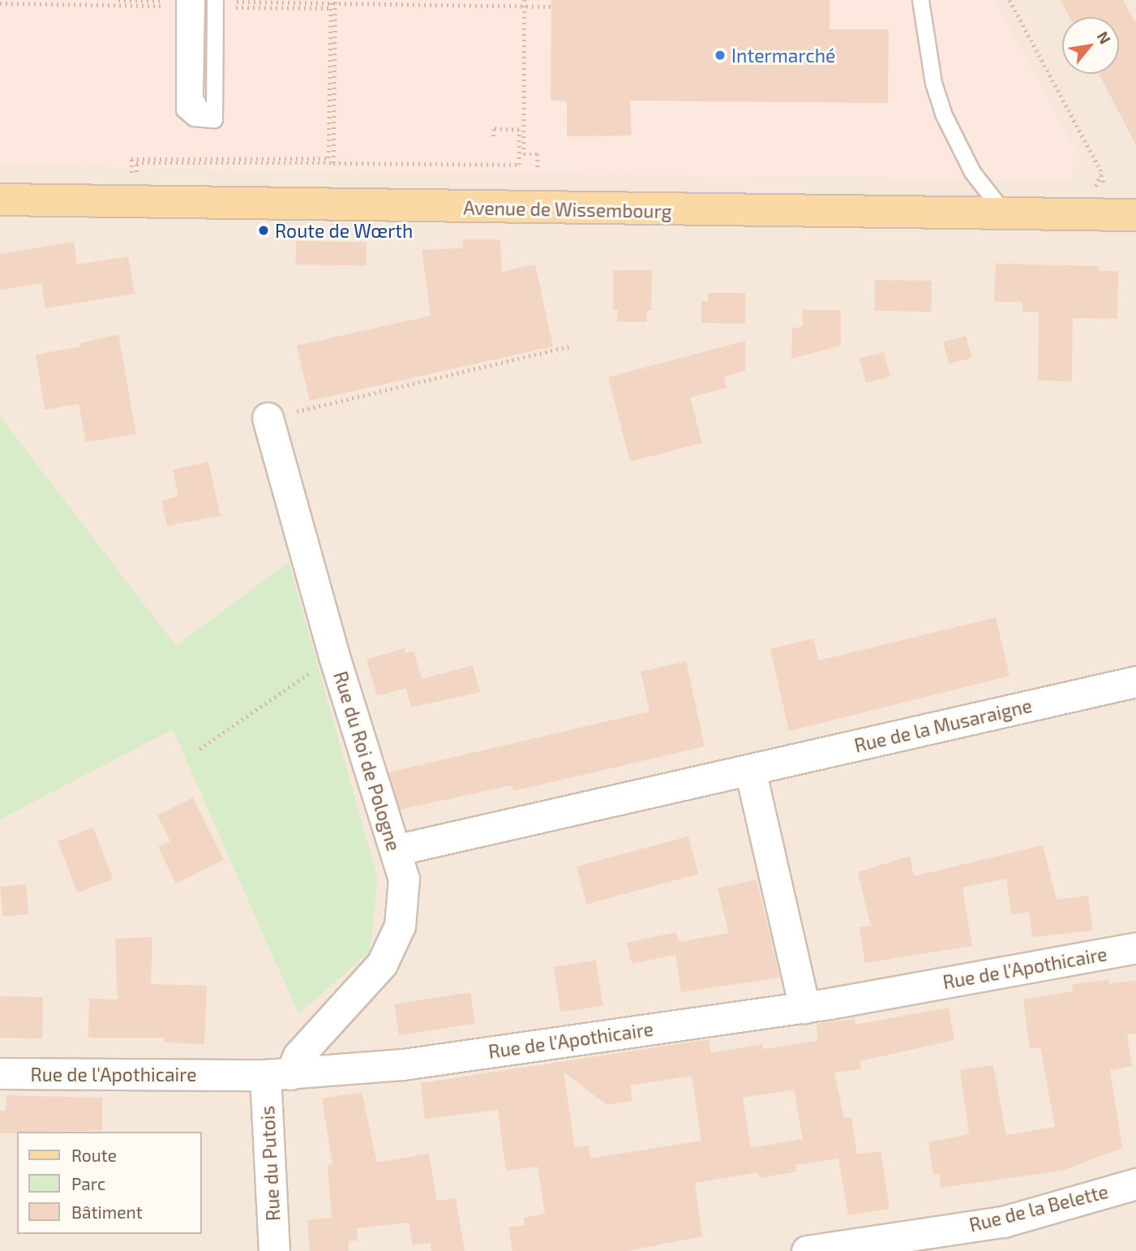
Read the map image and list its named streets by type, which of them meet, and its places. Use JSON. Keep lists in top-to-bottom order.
{
  "streets": {
    "main road": ["Avenue de Wissembourg"],
    "street": [
      "Rue de la Musaraigne",
      "Rue du Roi de Pologne",
      "Rue de l'Apothicaire",
      "Rue du Putois",
      "Rue de la Belette"
    ]
  },
  "crossings": [
    ["Rue de la Musaraigne", "Rue du Roi de Pologne"],
    ["Rue du Roi de Pologne", "Rue de l'Apothicaire"],
    ["Rue du Roi de Pologne", "Rue du Putois"],
    ["Rue de l'Apothicaire", "Rue du Putois"]
  ],
  "places": ["Intermarché", "Route de Wœrth"],
  "legend": ["Route", "Parc", "Bâtiment"],
  "north": "top right"
}
